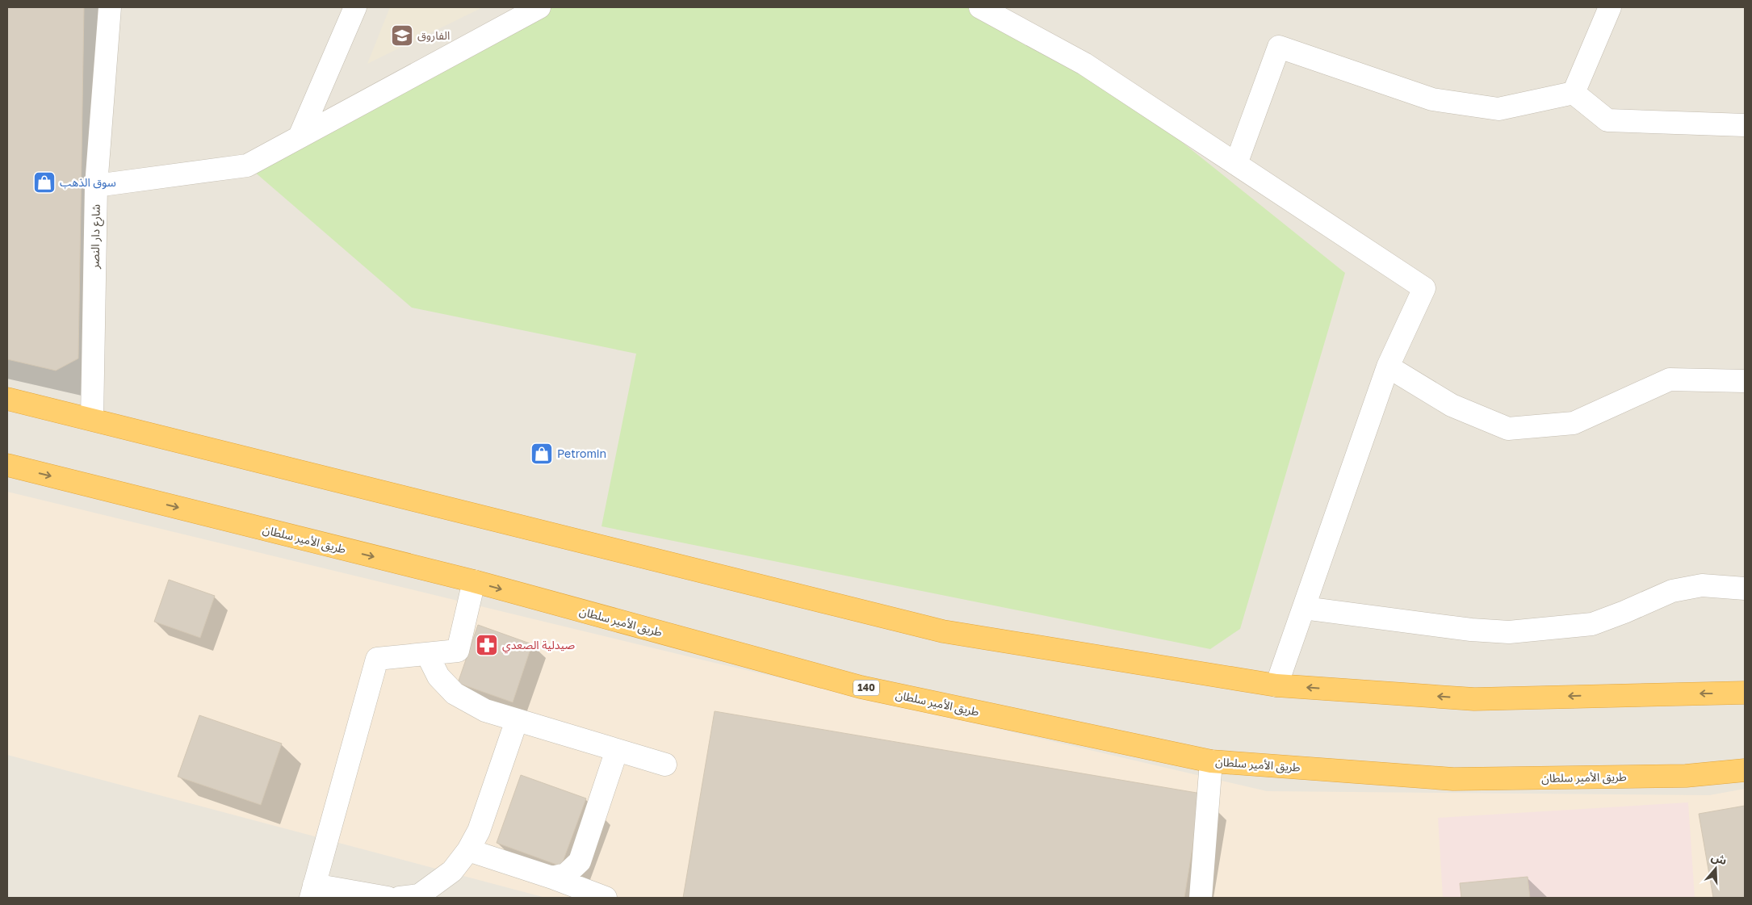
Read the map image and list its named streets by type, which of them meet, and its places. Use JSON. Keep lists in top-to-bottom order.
{
  "streets": {
    "highway": ["طريق الأمير سلطان", "140"],
    "street": ["شارع دار النصر"]
  },
  "places": {
    "school or university": ["الفاروق"],
    "shop": ["سوق الذهب", "Petromin"],
    "pharmacy": ["صيدلية الصعدي"]
  },
  "north": "top"
}
